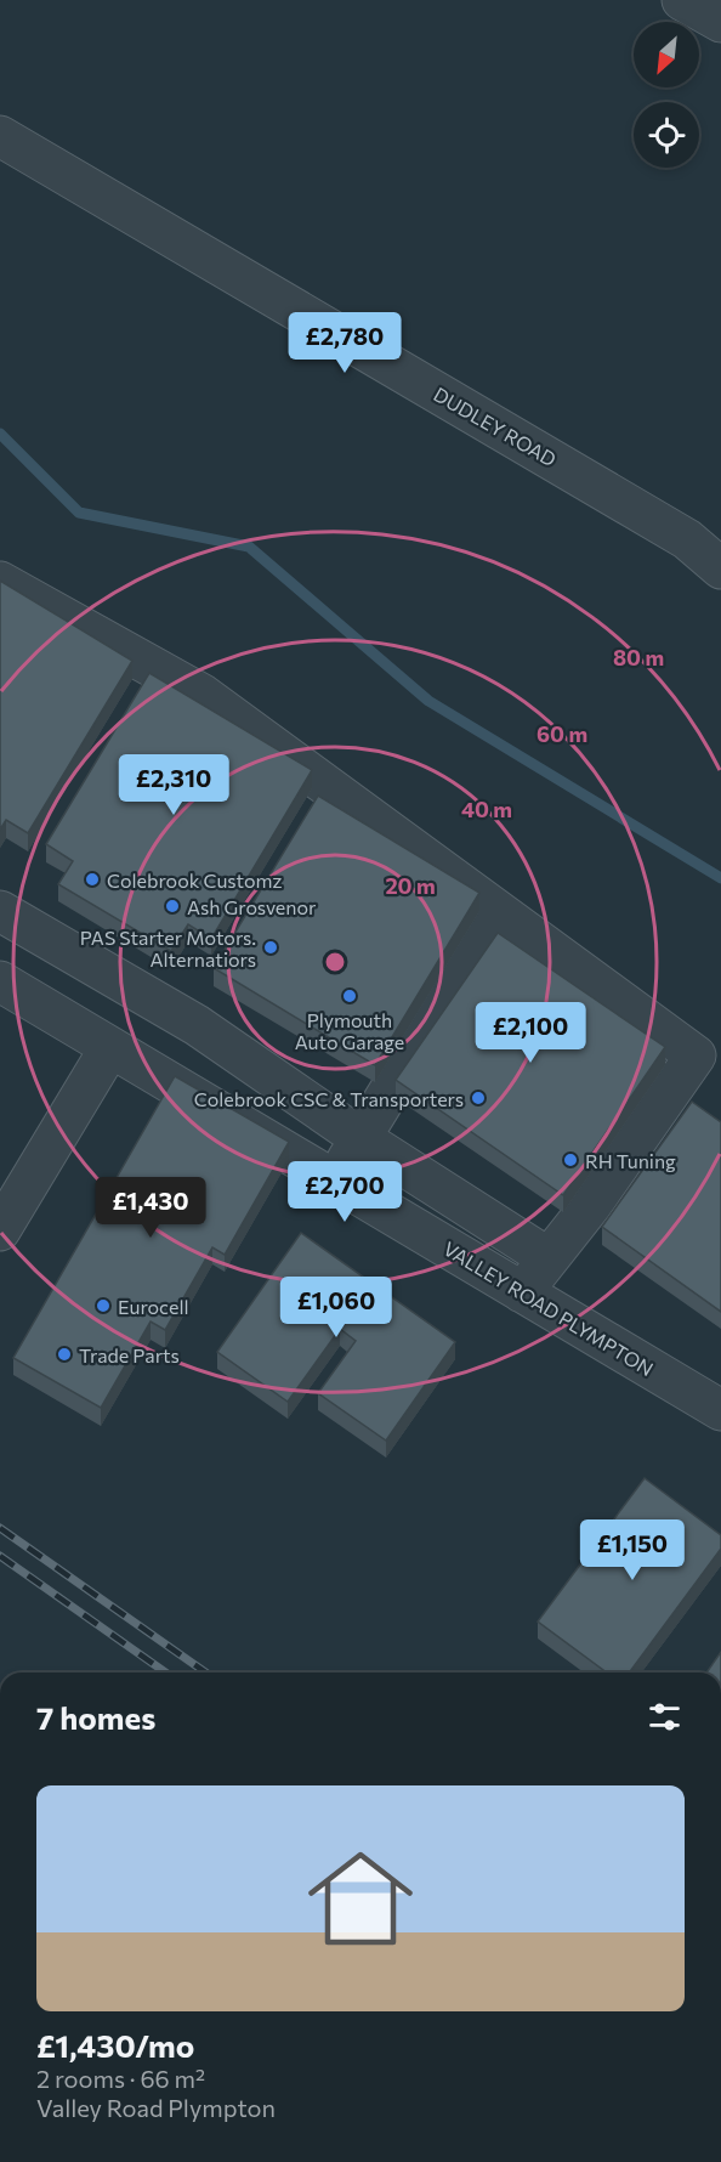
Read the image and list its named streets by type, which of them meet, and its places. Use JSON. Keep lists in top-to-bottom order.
{
  "streets": {
    "street": ["DUDLEY ROAD", "VALLEY ROAD PLYMPTON"]
  },
  "places": [
    "Colebrook Customz",
    "Ash Grosvenor",
    "PAS Starter Motors. Alternatiors",
    "Plymouth Auto Garage",
    "Colebrook CSC & Transporters",
    "RH Tuning",
    "Eurocell",
    "Trade Parts"
  ],
  "north": "bottom left",
  "page": {
    "price": [
      "£2,780",
      "£2,310",
      "£2,100",
      "£2,700",
      "£1,430",
      "£1,060",
      "£1,150"
    ],
    "heading": "7 homes",
    "list": [
      {
        "name": "£1,430/mo",
        "note": "2 rooms · 66 m² · Valley Road Plympton"
      }
    ]
  },
  "rings": [
    "80 m",
    "60 m",
    "40 m",
    "20 m"
  ]
}
